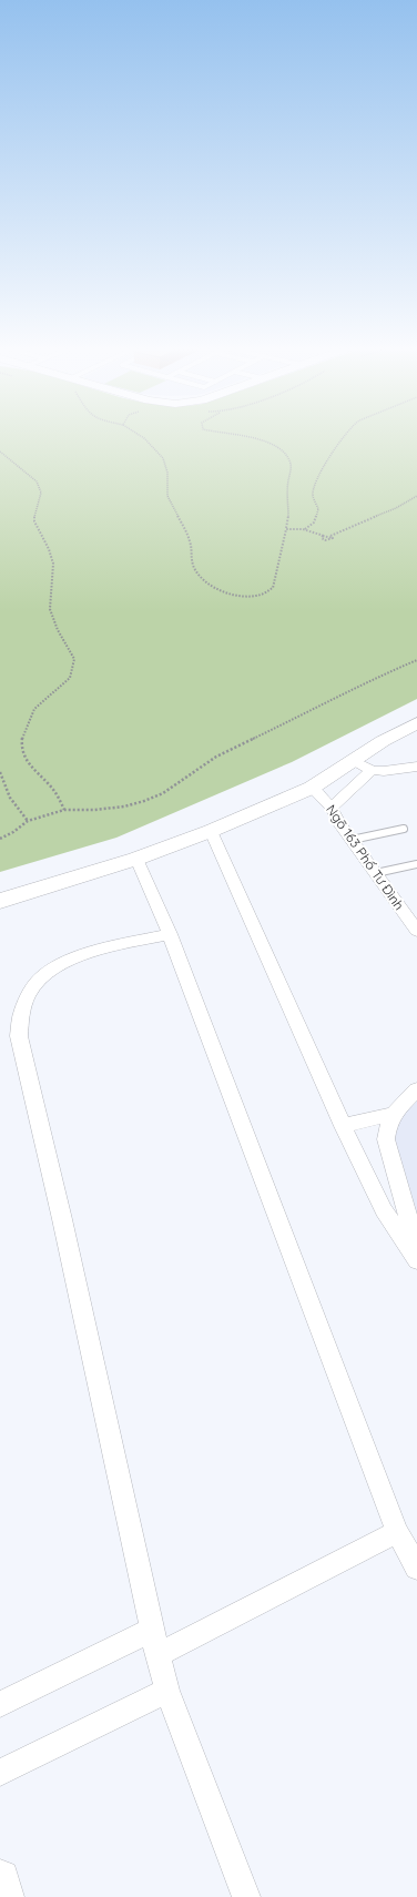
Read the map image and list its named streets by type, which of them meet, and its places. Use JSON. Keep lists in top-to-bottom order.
{
  "streets": {
    "street": ["Ngõ 163 Phố Tư Đình"]
  }
}
